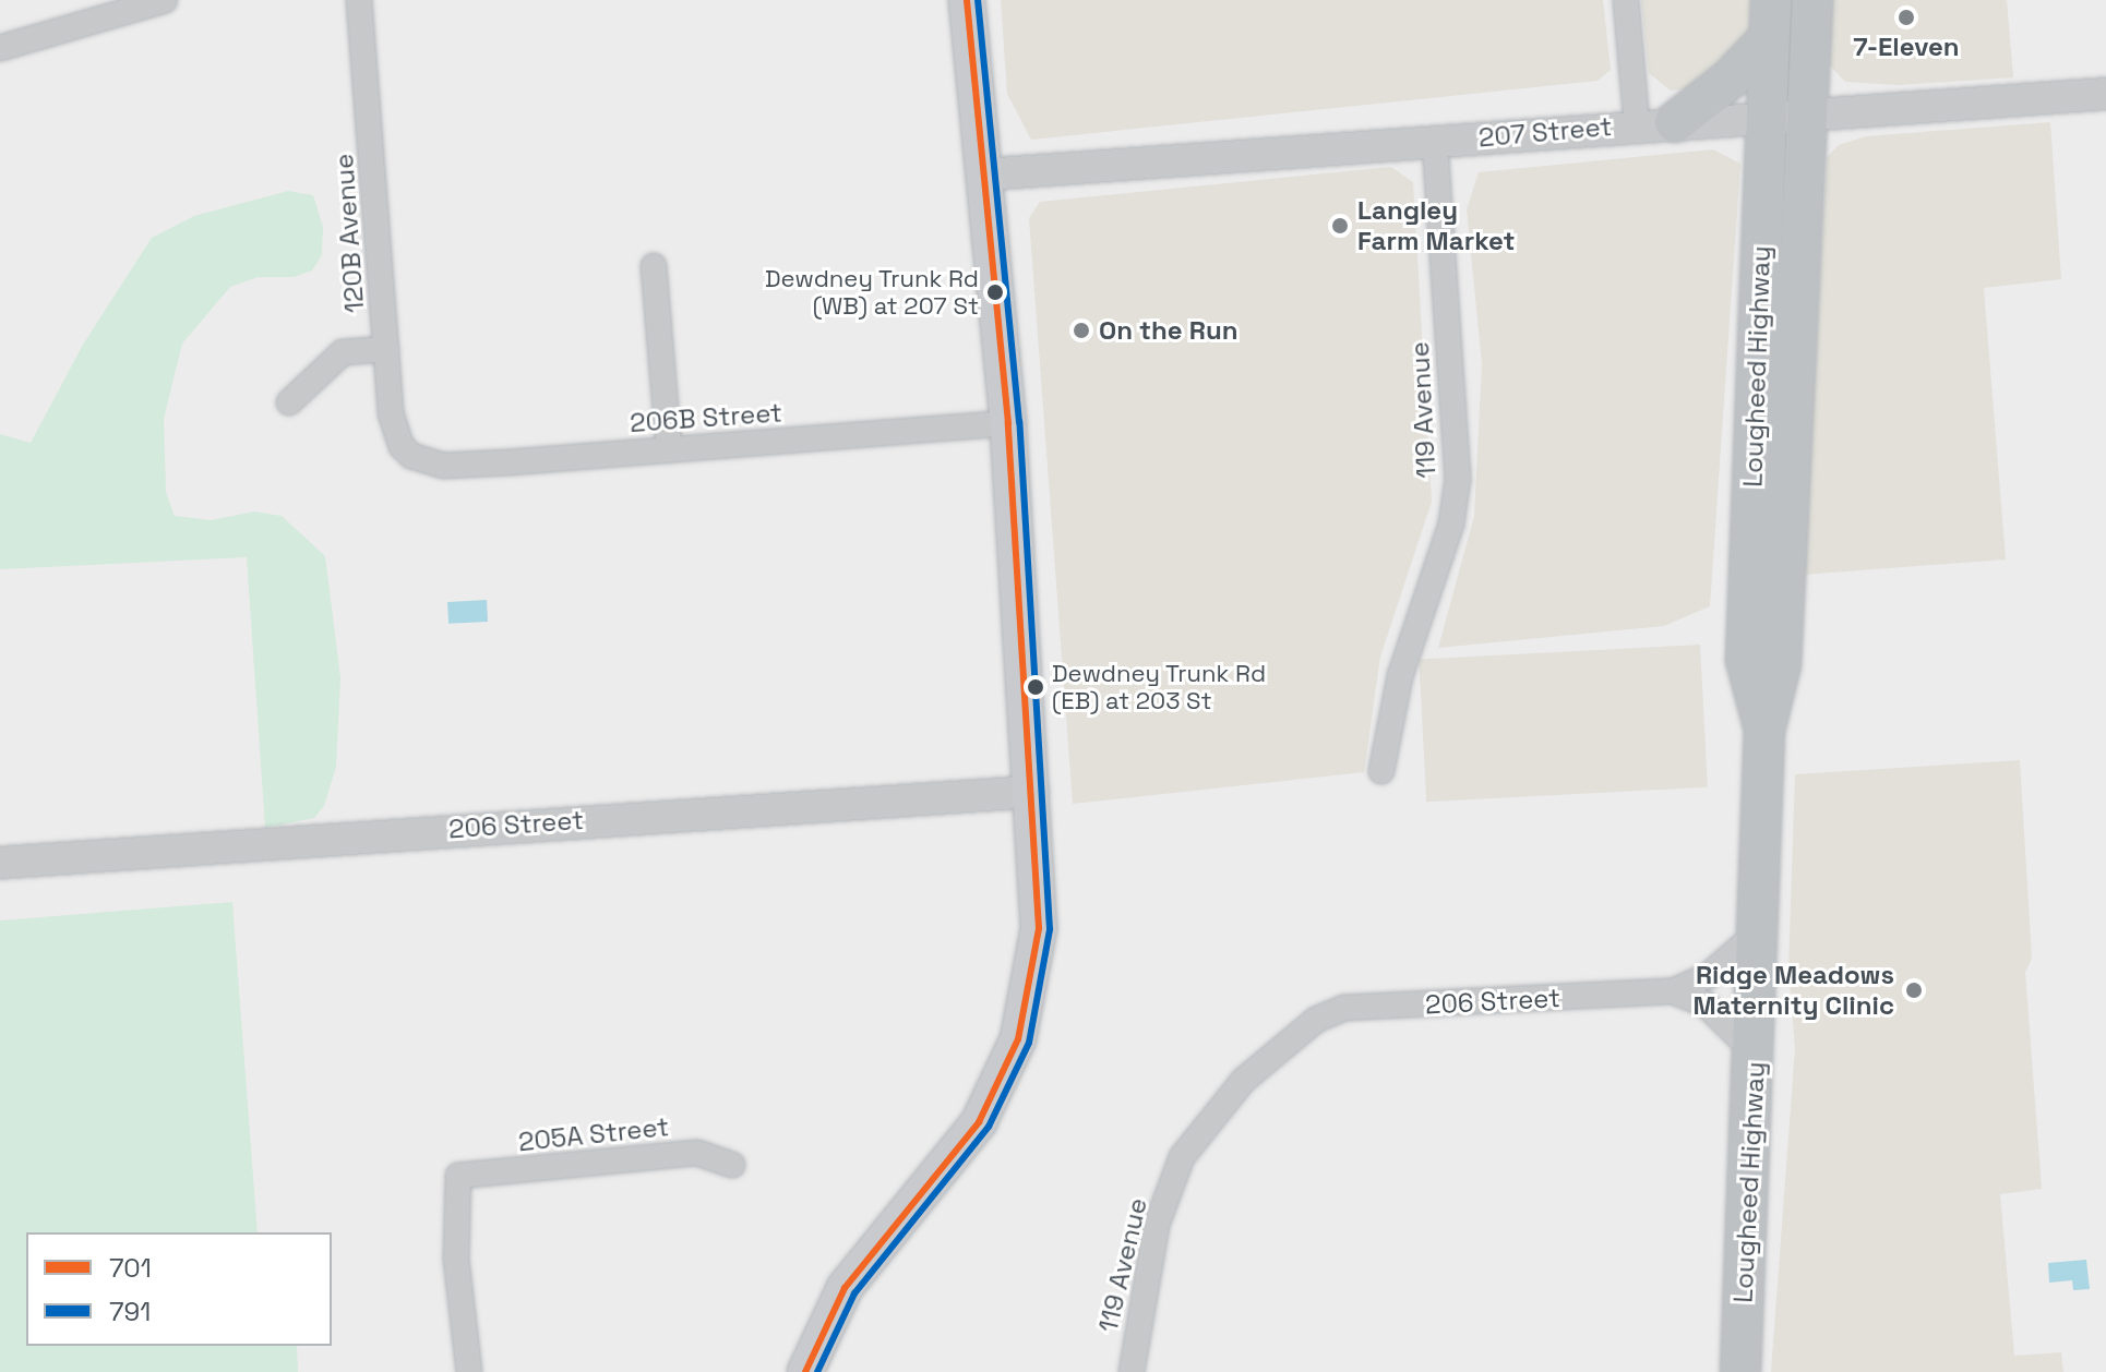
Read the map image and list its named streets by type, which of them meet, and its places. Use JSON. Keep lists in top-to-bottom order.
{
  "streets": {
    "highway": ["Lougheed Highway"],
    "street": [
      "207 Street",
      "120B Avenue",
      "119 Avenue",
      "206B Street",
      "206 Street",
      "205A Street"
    ]
  },
  "crossings": [
    ["207 Street", "Lougheed Highway"],
    ["207 Street", "119 Avenue"],
    ["120B Avenue", "206B Street"],
    ["Lougheed Highway", "206 Street"],
    ["119 Avenue", "206 Street"]
  ],
  "places": [
    "7-Eleven",
    "Langley Farm Market",
    "Dewdney Trunk Rd (WB) at 207 St",
    "On the Run",
    "Dewdney Trunk Rd (EB) at 203 St",
    "Ridge Meadows Maternity Clinic"
  ],
  "lines": ["transit line 701", "transit line 791"],
  "legend": ["701", "791"]
}
